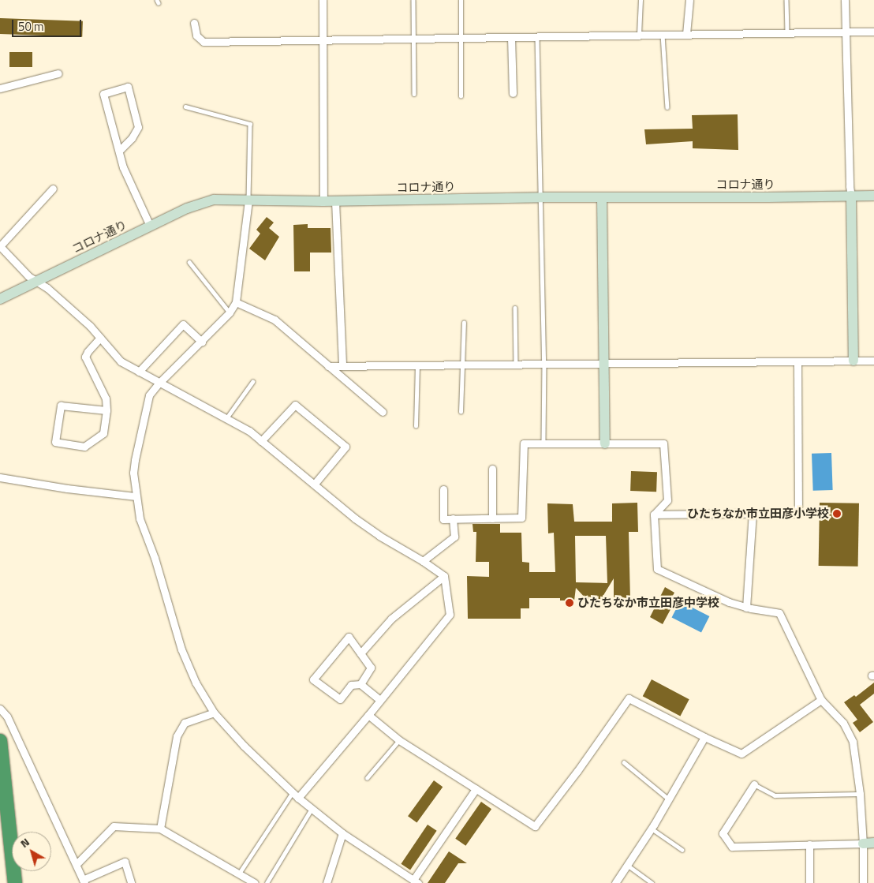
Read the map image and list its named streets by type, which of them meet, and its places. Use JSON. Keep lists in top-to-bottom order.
{
  "streets": {
    "street": ["コロナ通り"]
  },
  "places": ["ひたちなか市立田彦小学校", "ひたちなか市立田彦中学校"],
  "scale_bar": "50 m",
  "north": "top left"
}
